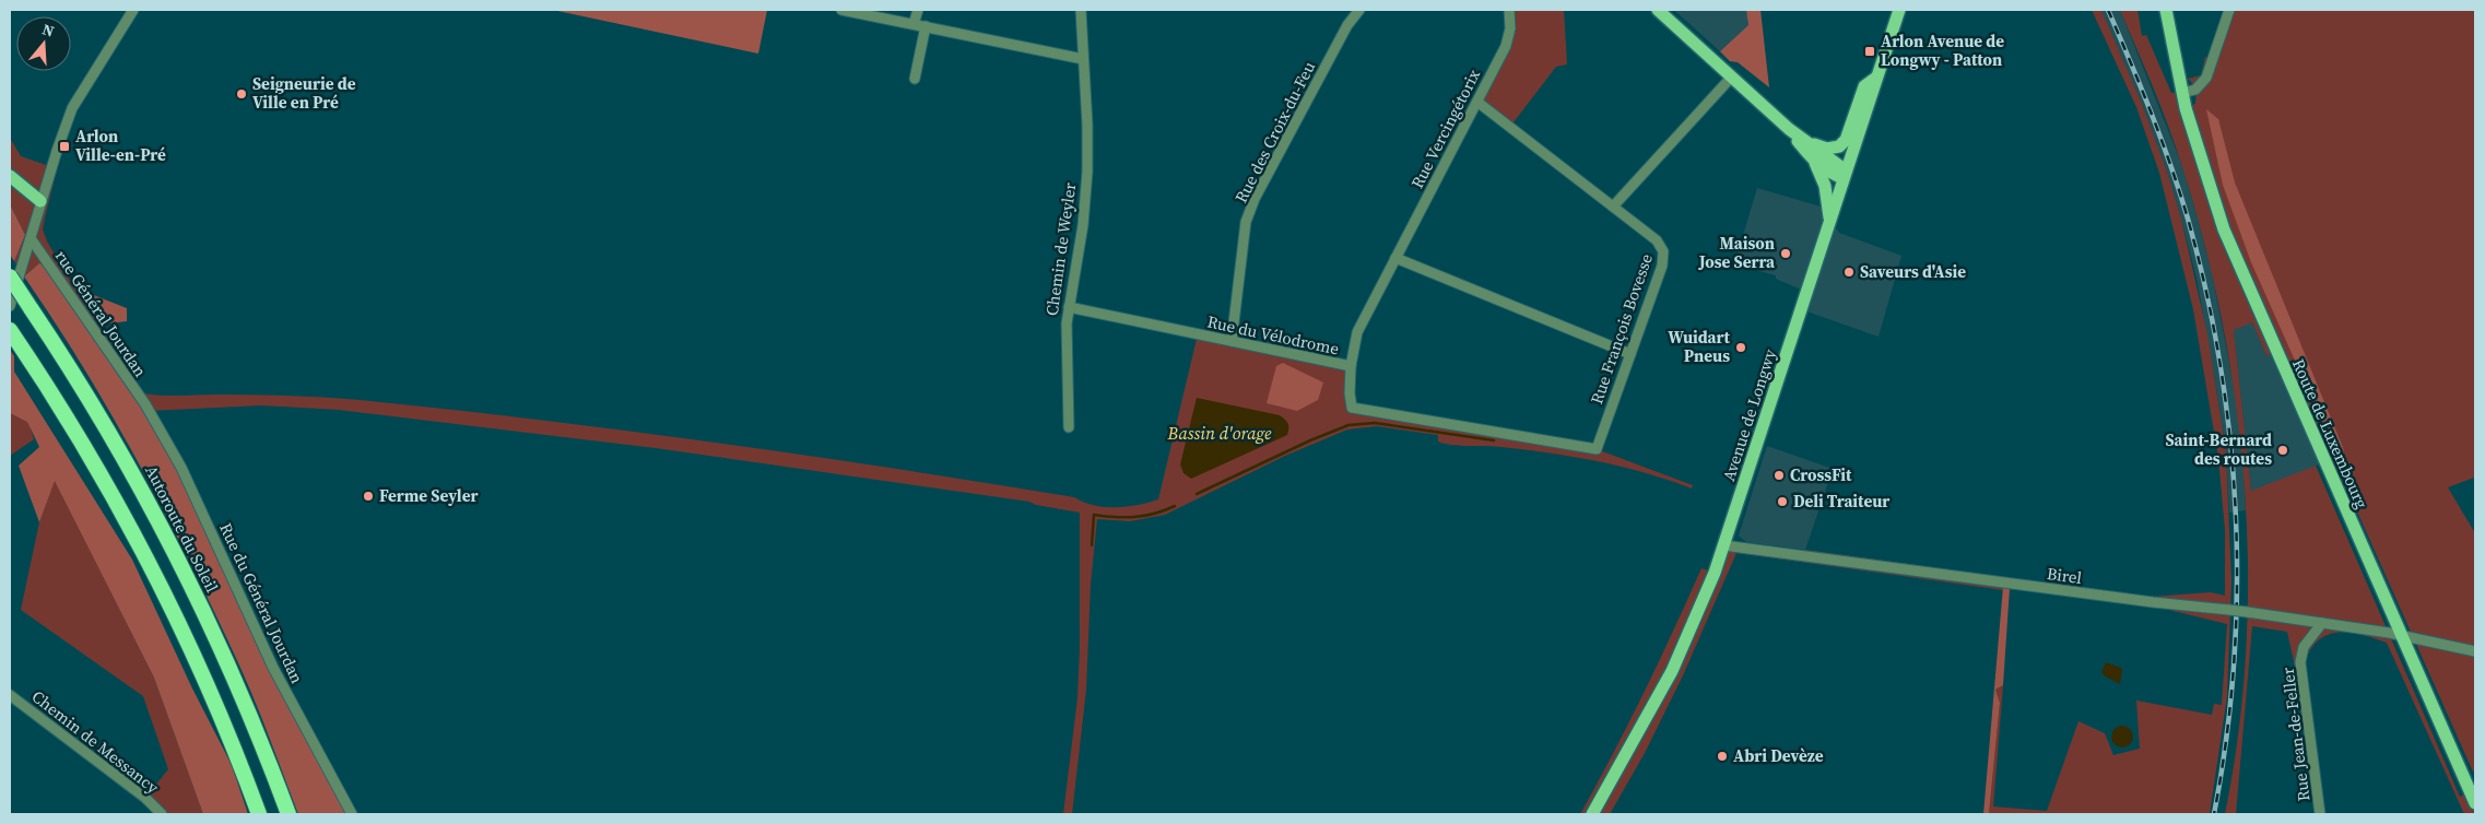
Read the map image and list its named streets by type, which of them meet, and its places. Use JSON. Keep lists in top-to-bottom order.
{
  "streets": {
    "highway": ["Autoroute du Soleil"],
    "main road": ["Avenue de Longwy", "Route de Luxembourg"],
    "street": [
      "Rue Vercingétorix",
      "Rue des Croix-du-Feu",
      "Chemin de Weyler",
      "rue Général Jourdan",
      "Rue François Bovesse",
      "Rue du Vélodrome",
      "Birel",
      "Rue du Général Jourdan",
      "Rue Jean-de-Feller",
      "Chemin de Messancy"
    ]
  },
  "crossings": [
    ["Rue Vercingétorix", "Rue François Bovesse"],
    ["Rue Vercingétorix", "Rue du Vélodrome"],
    ["Rue des Croix-du-Feu", "Rue du Vélodrome"],
    ["Chemin de Weyler", "Rue du Vélodrome"],
    ["rue Général Jourdan", "Rue du Général Jourdan"],
    ["Rue François Bovesse", "Rue du Vélodrome"],
    ["Avenue de Longwy", "Birel"],
    ["Route de Luxembourg", "Birel"],
    ["Birel", "Rue Jean-de-Feller"]
  ],
  "water": ["Bassin d'orage"],
  "places": {
    "transit": ["Arlon Avenue de Longwy - Patton", "Arlon Ville-en-Pré"],
    "other": [
      "Seigneurie de Ville en Pré",
      "Maison Jose Serra",
      "Saveurs d'Asie",
      "Wuidart Pneus",
      "Saint-Bernard des routes",
      "CrossFit",
      "Ferme Seyler",
      "Deli Traiteur",
      "Abri Devèze"
    ]
  },
  "north": "top"
}
